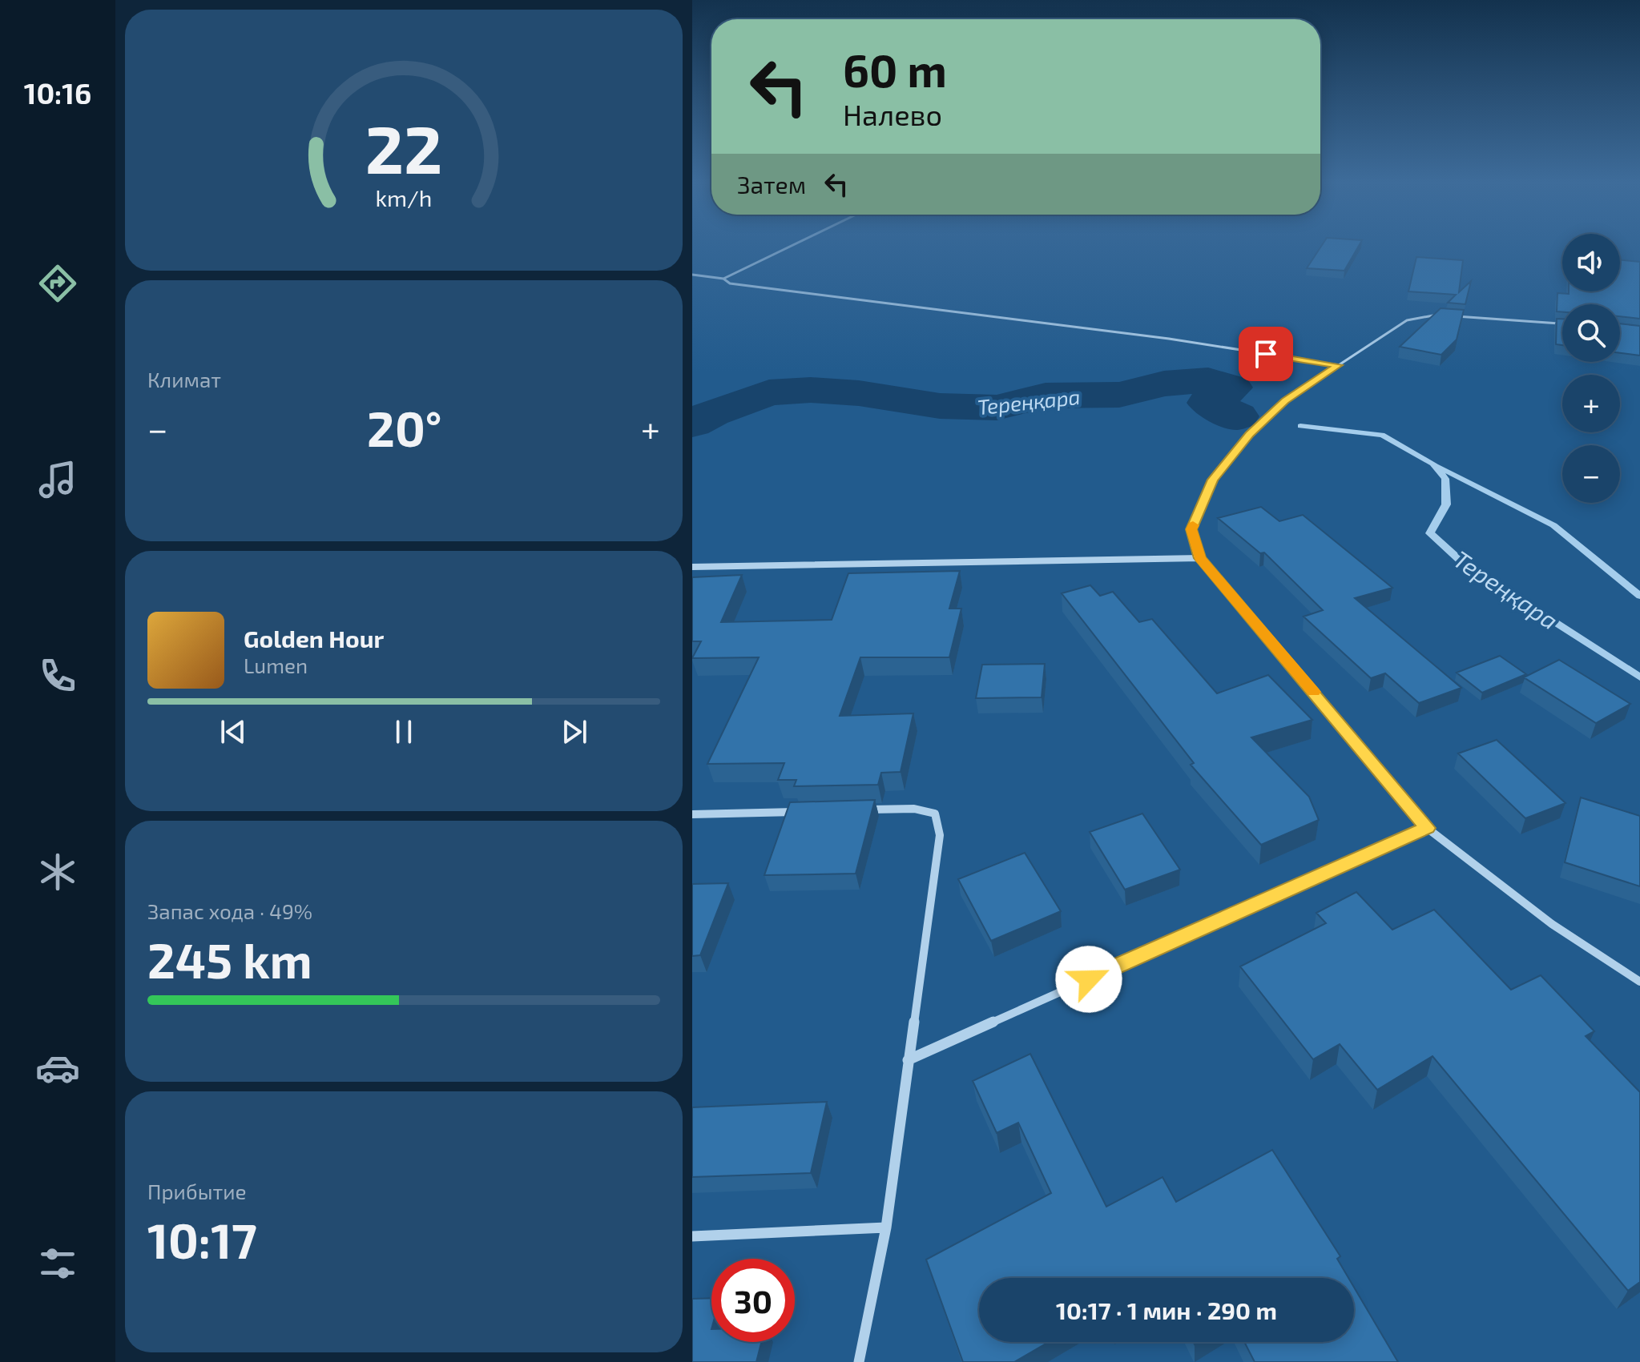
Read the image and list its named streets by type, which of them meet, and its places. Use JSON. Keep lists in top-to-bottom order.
{
  "water": ["Тереңқара"],
  "page": {
    "tabs": "10:16",
    "turn": ["60 m", "Налево"],
    "then": "Затем",
    "map_buttons": ["+", "−"],
    "tile": [
      "Климат",
      ["Запас хода · 49%", "245 km"],
      ["Прибытие", "10:17"]
    ],
    "heat": ["−", "20°", "+"],
    "song": ["Golden Hour", "Lumen"],
    "limit": "30",
    "trip": "10:17 · 1 мин · 290 m",
    "gauge": ["22", "km/h"]
  }
}
